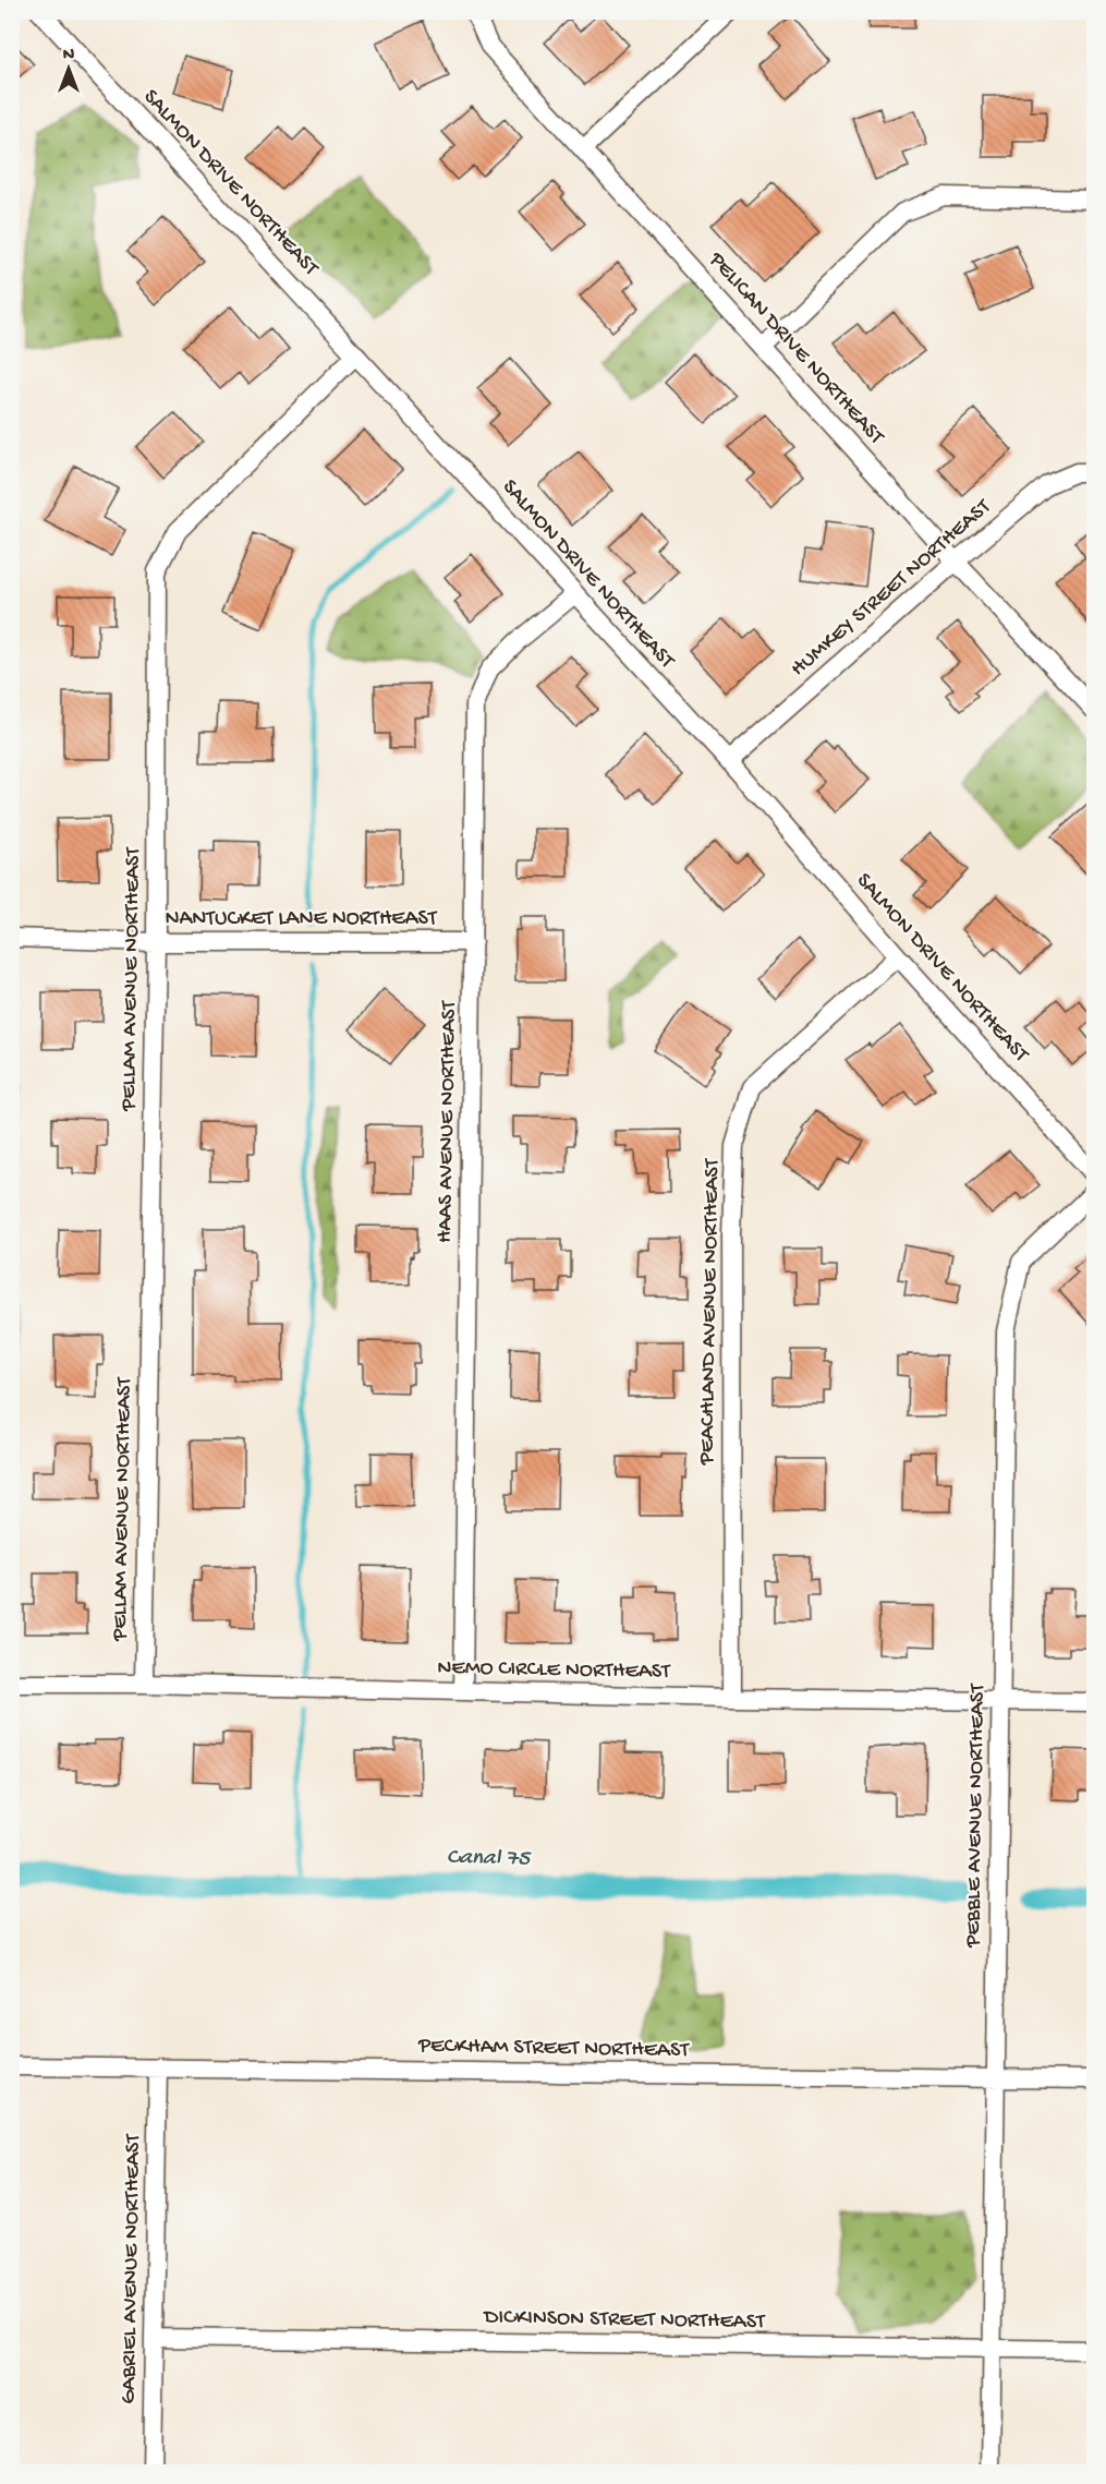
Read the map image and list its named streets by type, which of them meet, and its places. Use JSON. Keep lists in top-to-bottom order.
{
  "streets": {
    "street": [
      "SALMON DRIVE NORTHEAST",
      "PELICAN DRIVE NORTHEAST",
      "HUMKEY STREET NORTHEAST",
      "NANTUCKET LANE NORTHEAST",
      "PELLAM AVENUE NORTHEAST",
      "HAAS AVENUE NORTHEAST",
      "PEACHLAND AVENUE NORTHEAST",
      "NEMO CIRCLE NORTHEAST",
      "PEBBLE AVENUE NORTHEAST",
      "PECKHAM STREET NORTHEAST",
      "GABRIEL AVENUE NORTHEAST",
      "DICKINSON STREET NORTHEAST"
    ]
  },
  "crossings": [
    ["SALMON DRIVE NORTHEAST", "HUMKEY STREET NORTHEAST"],
    ["SALMON DRIVE NORTHEAST", "PELLAM AVENUE NORTHEAST"],
    ["SALMON DRIVE NORTHEAST", "HAAS AVENUE NORTHEAST"],
    ["SALMON DRIVE NORTHEAST", "PEACHLAND AVENUE NORTHEAST"],
    ["PELICAN DRIVE NORTHEAST", "HUMKEY STREET NORTHEAST"],
    ["NANTUCKET LANE NORTHEAST", "PELLAM AVENUE NORTHEAST"],
    ["NANTUCKET LANE NORTHEAST", "HAAS AVENUE NORTHEAST"],
    ["PELLAM AVENUE NORTHEAST", "NEMO CIRCLE NORTHEAST"],
    ["HAAS AVENUE NORTHEAST", "NEMO CIRCLE NORTHEAST"],
    ["PEACHLAND AVENUE NORTHEAST", "NEMO CIRCLE NORTHEAST"],
    ["NEMO CIRCLE NORTHEAST", "PEBBLE AVENUE NORTHEAST"],
    ["PEBBLE AVENUE NORTHEAST", "PECKHAM STREET NORTHEAST"],
    ["PEBBLE AVENUE NORTHEAST", "DICKINSON STREET NORTHEAST"],
    ["PECKHAM STREET NORTHEAST", "GABRIEL AVENUE NORTHEAST"],
    ["GABRIEL AVENUE NORTHEAST", "DICKINSON STREET NORTHEAST"]
  ],
  "water": ["Canal 75"],
  "north": "top"
}
